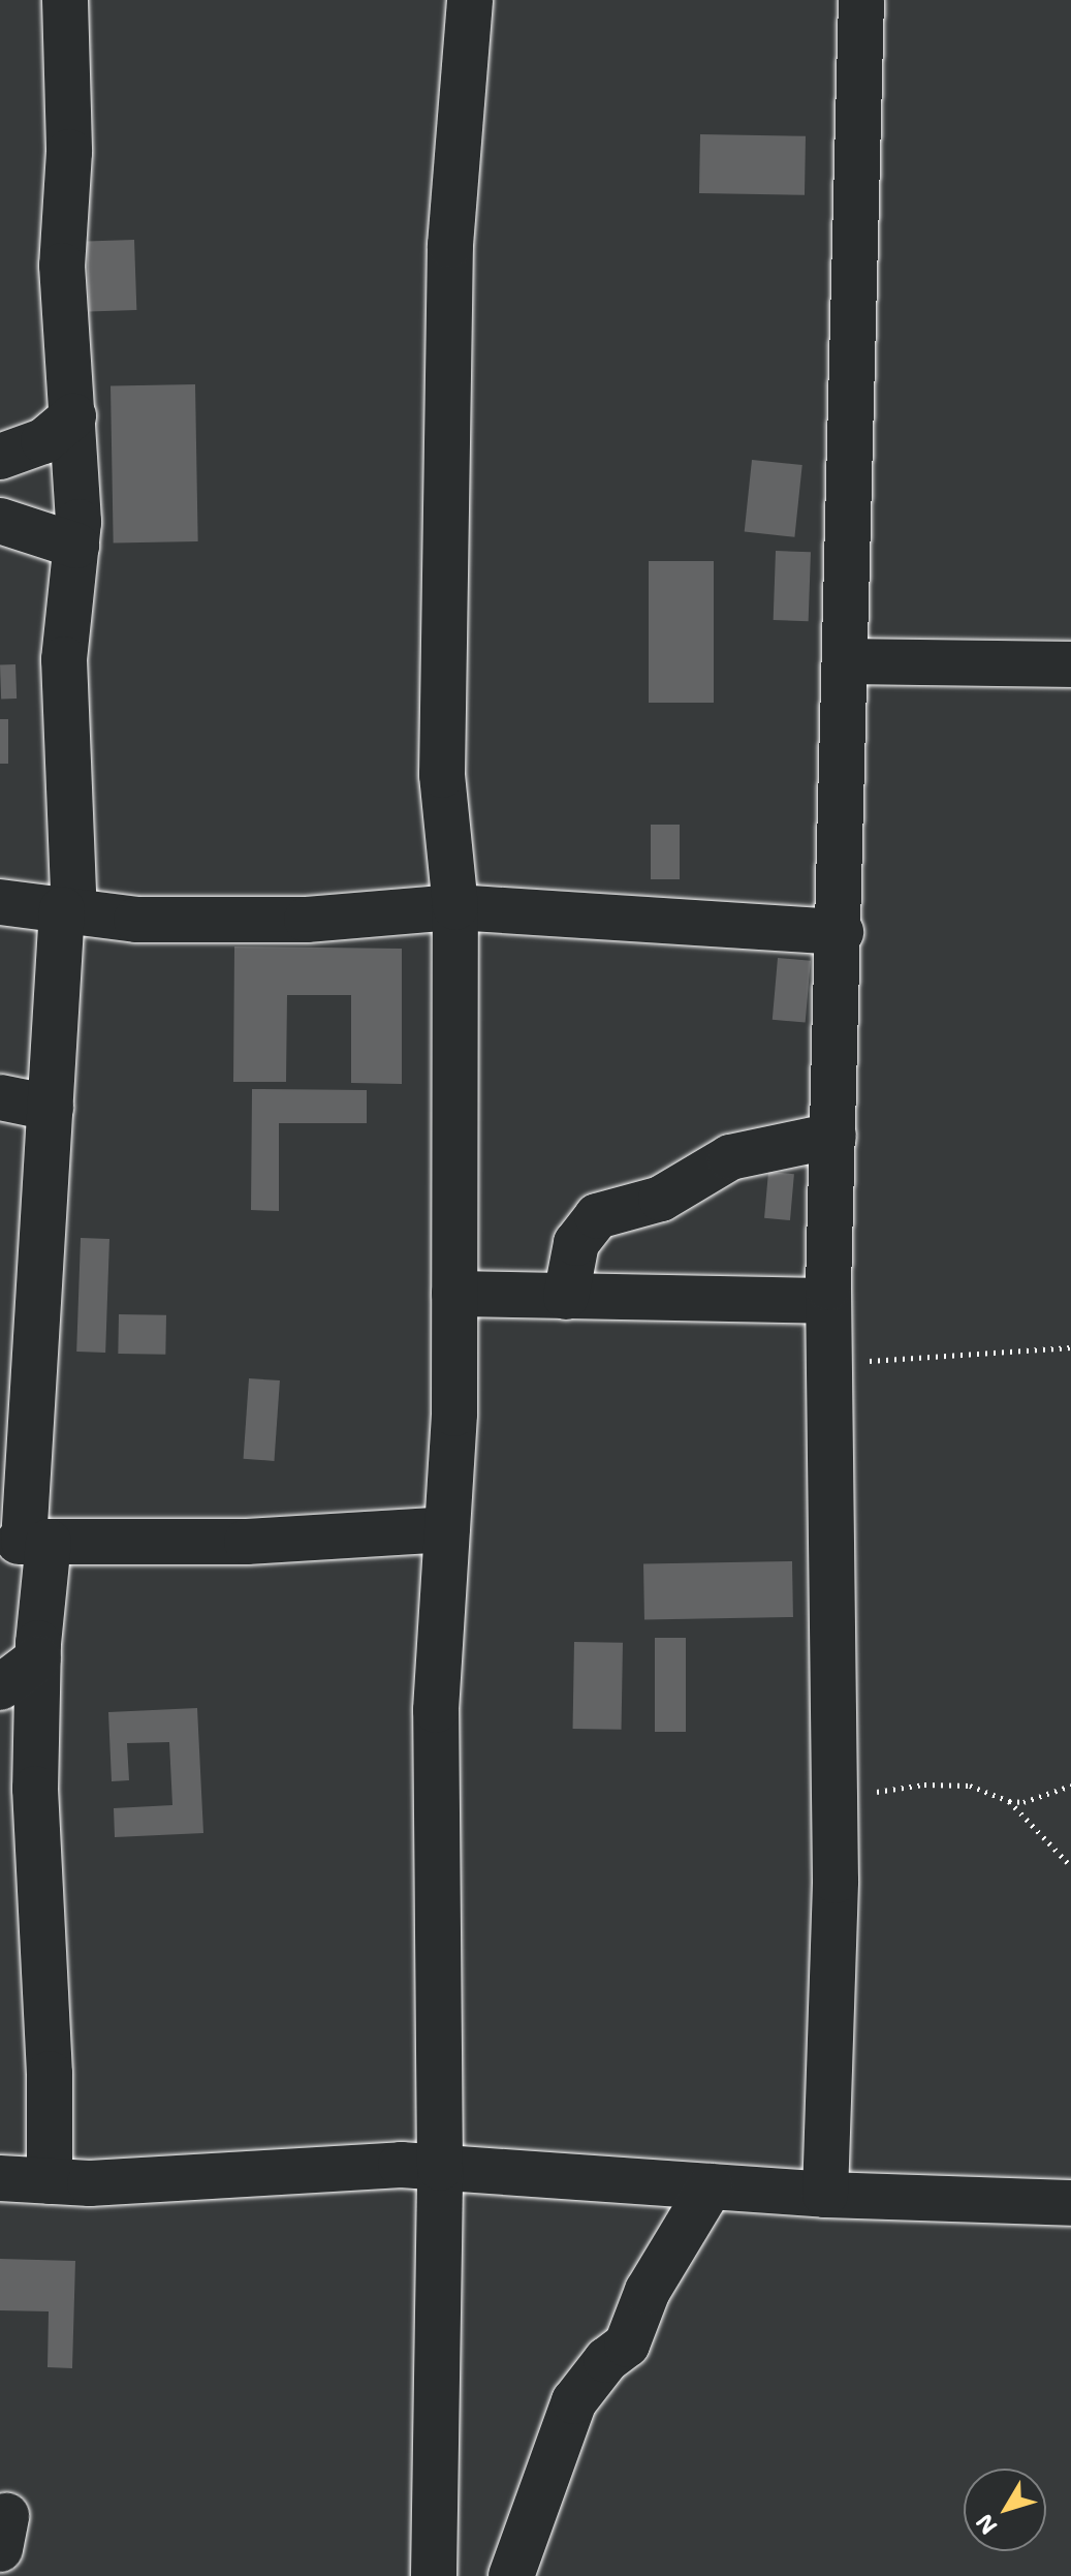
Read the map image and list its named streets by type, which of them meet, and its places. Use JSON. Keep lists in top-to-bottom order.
{
  "north": "bottom left"
}
